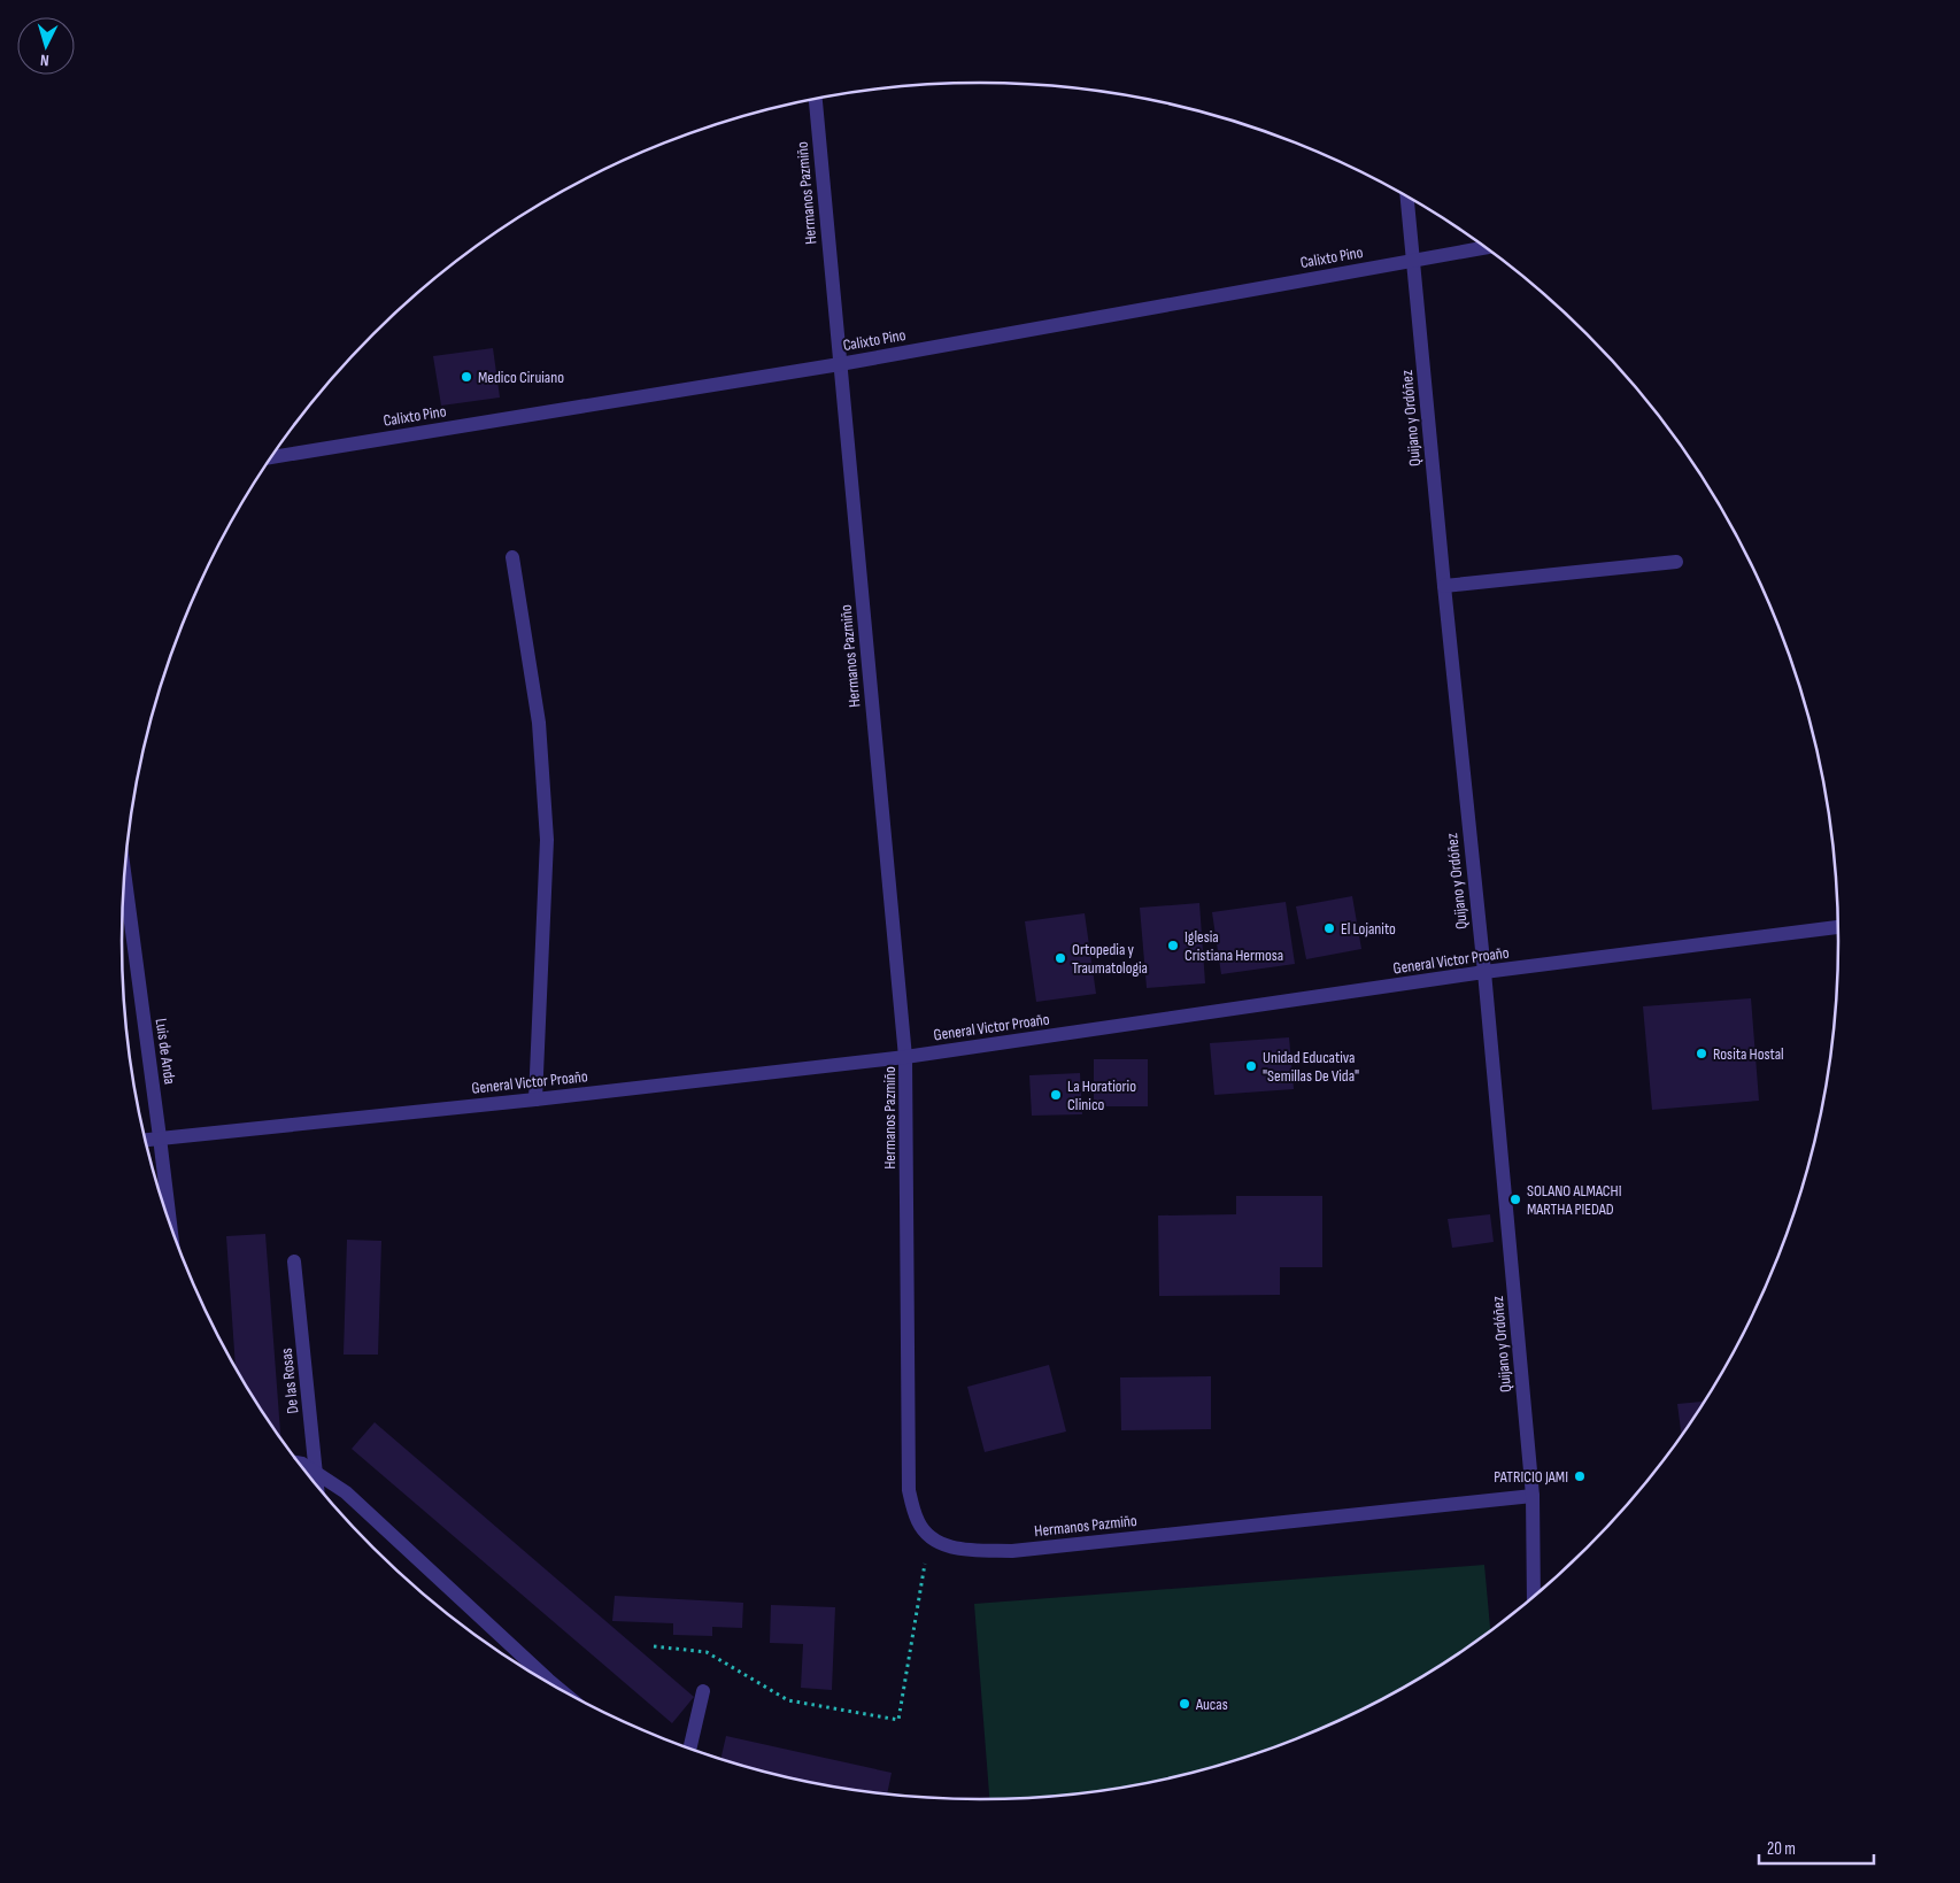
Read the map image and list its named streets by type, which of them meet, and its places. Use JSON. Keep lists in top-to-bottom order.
{
  "streets": {
    "street": [
      "Hermanos Pazmiño",
      "Calixto Pino",
      "Quijano y Ordóñez",
      "General Victor Proaño",
      "Luis de Anda",
      "De las Rosas"
    ]
  },
  "crossings": [
    ["Hermanos Pazmiño", "Calixto Pino"],
    ["Hermanos Pazmiño", "Quijano y Ordóñez"],
    ["Hermanos Pazmiño", "General Victor Proaño"],
    ["Calixto Pino", "Quijano y Ordóñez"],
    ["Quijano y Ordóñez", "General Victor Proaño"],
    ["General Victor Proaño", "Luis de Anda"]
  ],
  "places": [
    "Medico Ciruiano",
    "El Lojanito",
    "Iglesia Cristiana Hermosa",
    "Ortopedia y Traumatologia",
    "Rosita Hostal",
    "Unidad Educativa \"Semillas De Vida\"",
    "La Horatiorio Clinico",
    "SOLANO ALMACHI MARTHA PIEDAD",
    "PATRICIO JAMI",
    "Aucas"
  ],
  "scale_bar": "20 m",
  "north": "bottom"
}
